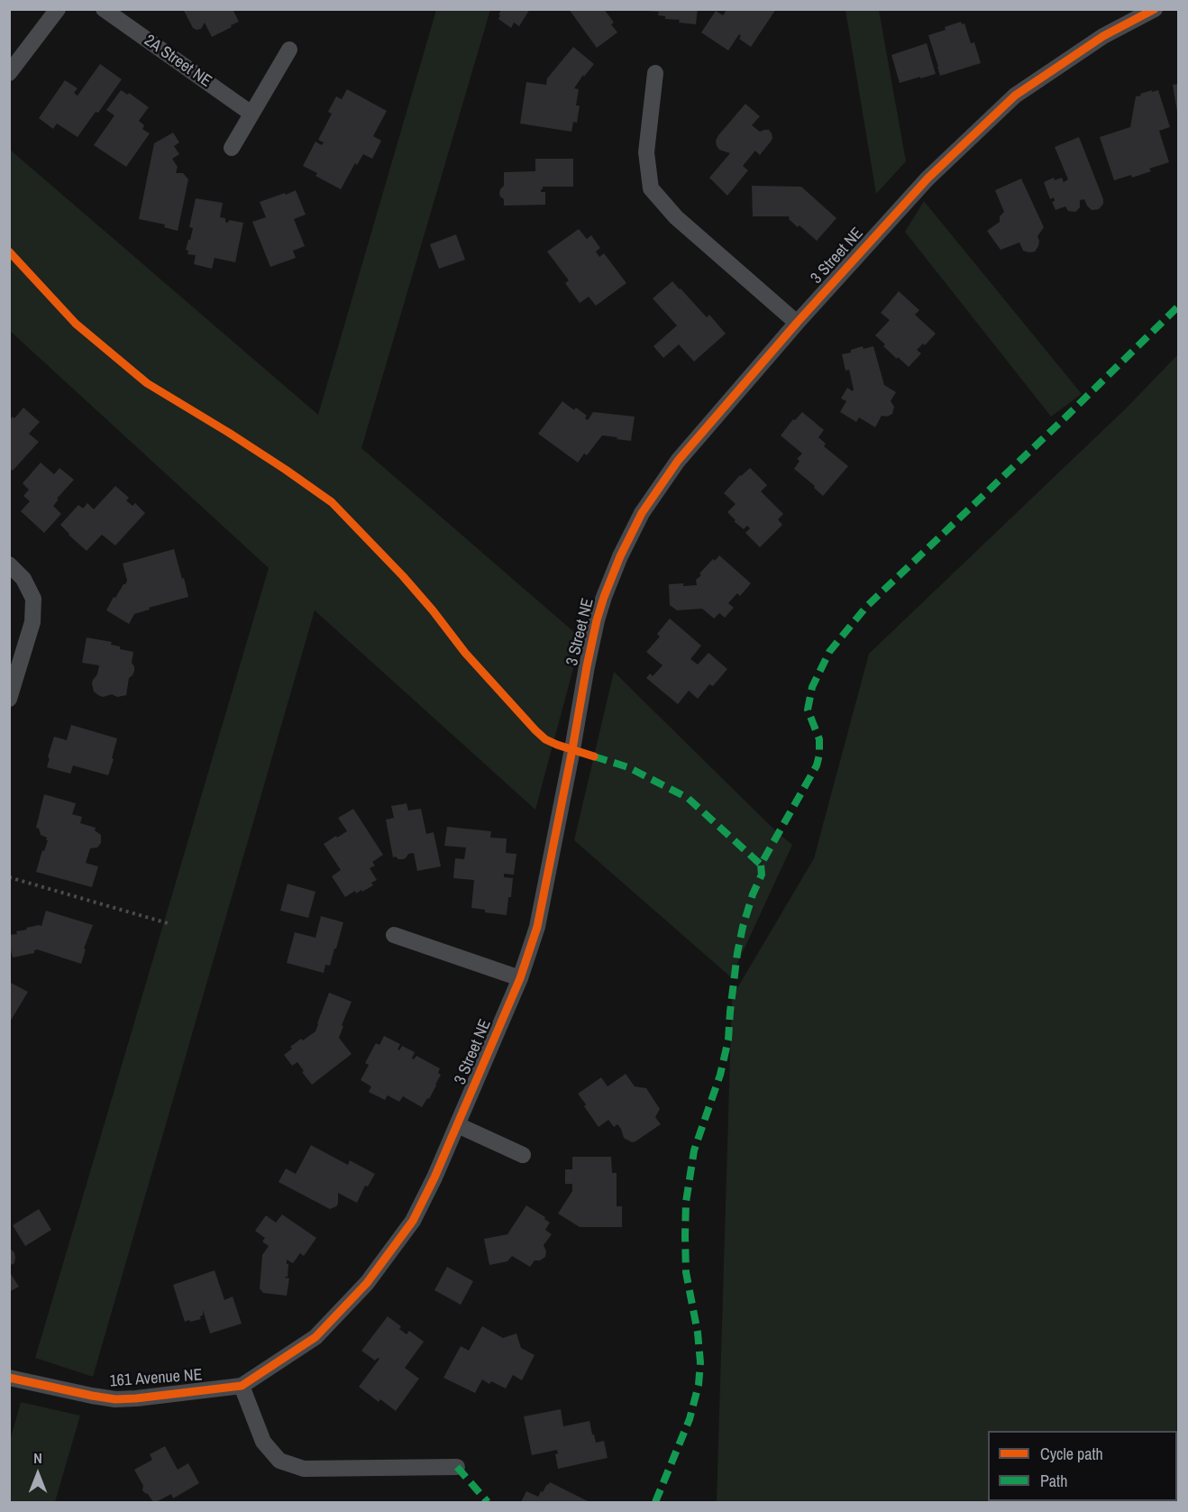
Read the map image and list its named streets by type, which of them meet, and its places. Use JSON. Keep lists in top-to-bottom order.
{
  "streets": {
    "street": ["2A Street NE", "3 Street NE", "161 Avenue NE"]
  },
  "crossings": [
    ["3 Street NE", "161 Avenue NE"]
  ],
  "legend": ["Cycle path", "Path"],
  "north": "top"
}
